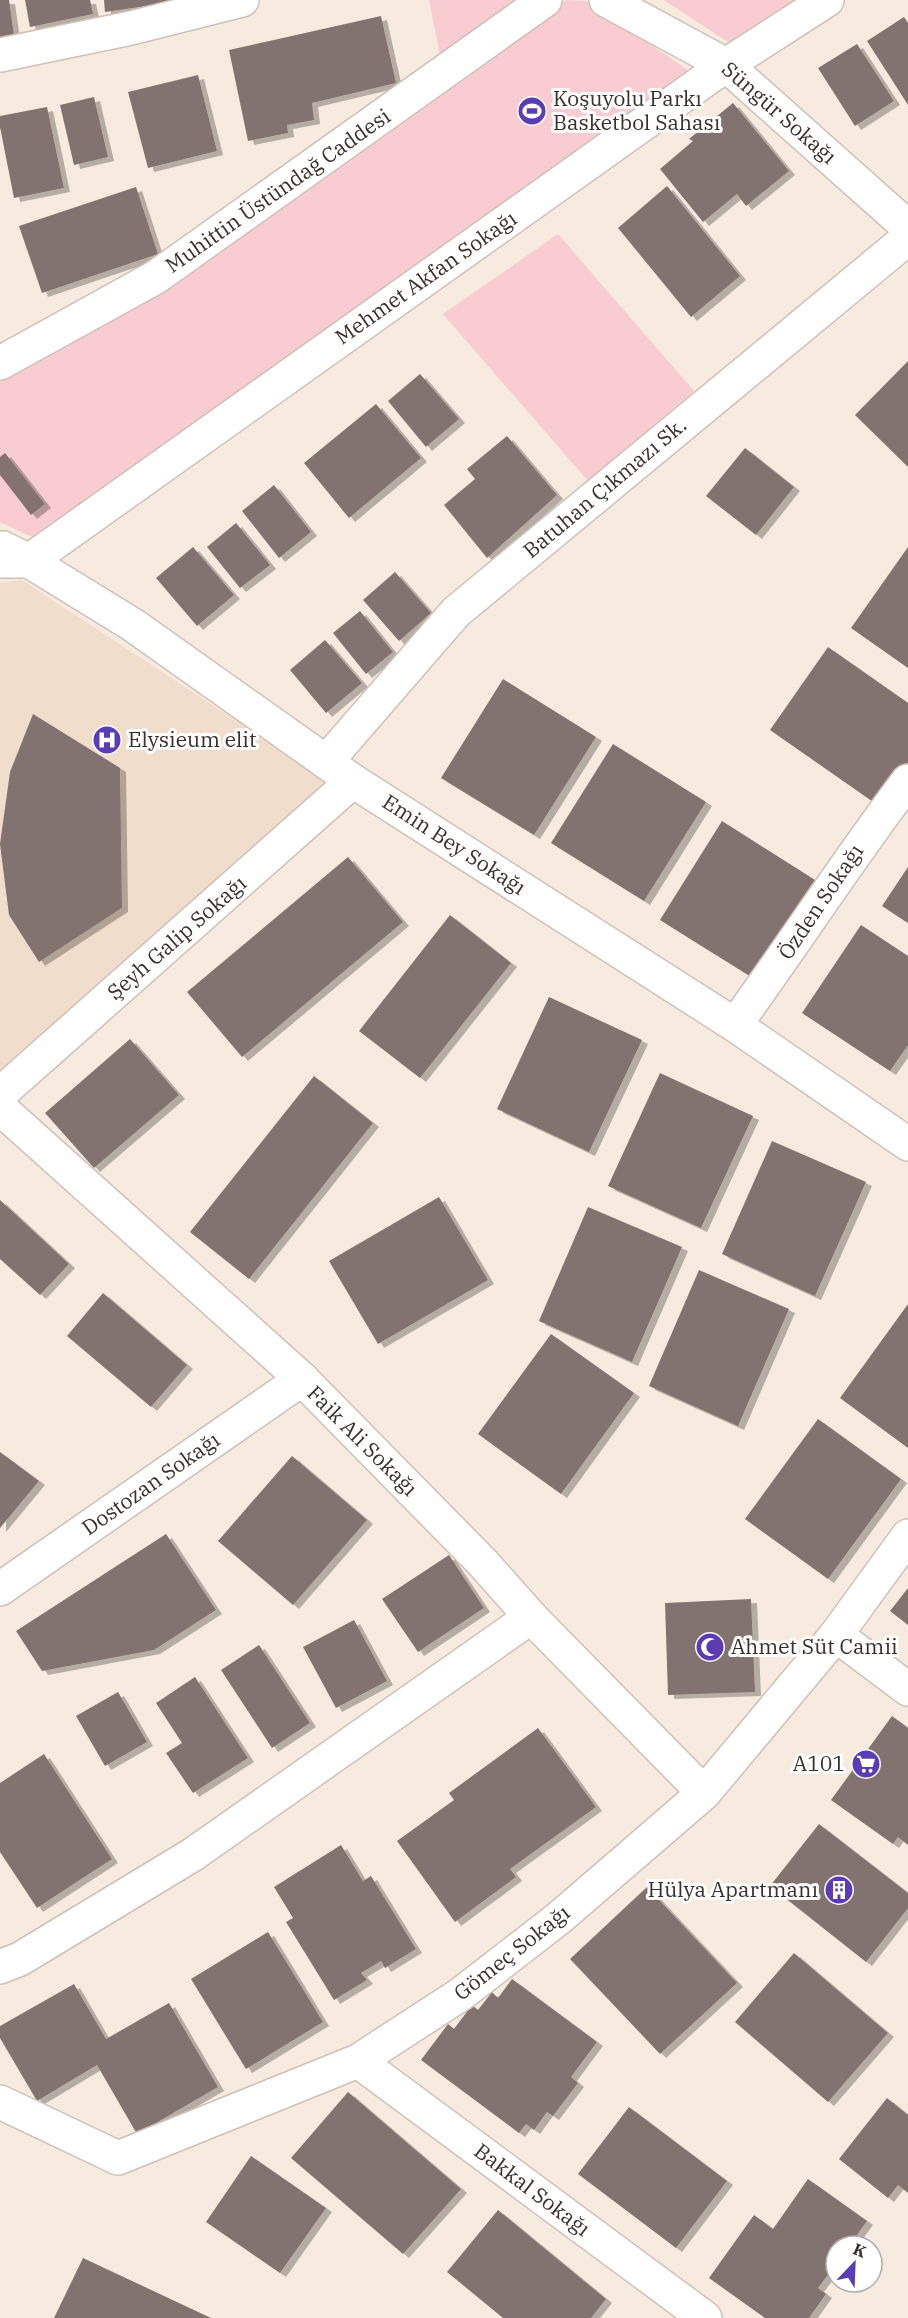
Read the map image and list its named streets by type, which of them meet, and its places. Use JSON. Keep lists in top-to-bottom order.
{
  "streets": {
    "street": [
      "Süngür Sokağı",
      "Muhittin Üstündağ Caddesi",
      "Mehmet Akfan Sokağı",
      "Batuhan Çıkmazı Sk.",
      "Emin Bey Sokağı",
      "Özden Sokağı",
      "Şeyh Galip Sokağı",
      "Faik Ali Sokağı",
      "Dostozan Sokağı",
      "Gömeç Sokağı",
      "Bakkal Sokağı"
    ]
  },
  "crossings": [
    ["Süngür Sokağı", "Mehmet Akfan Sokağı"],
    ["Mehmet Akfan Sokağı", "Emin Bey Sokağı"],
    ["Batuhan Çıkmazı Sk.", "Emin Bey Sokağı"],
    ["Emin Bey Sokağı", "Özden Sokağı"],
    ["Emin Bey Sokağı", "Şeyh Galip Sokağı"],
    ["Faik Ali Sokağı", "Dostozan Sokağı"],
    ["Faik Ali Sokağı", "Gömeç Sokağı"],
    ["Gömeç Sokağı", "Bakkal Sokağı"]
  ],
  "places": {
    "sports": ["Koşuyolu Parkı Basketbol Sahası"],
    "hospital": ["Elysieum elit"],
    "mosque": ["Ahmet Süt Camii"],
    "supermarket": ["A101"],
    "building": ["Hülya Apartmanı"]
  },
  "north": "top right"
}
